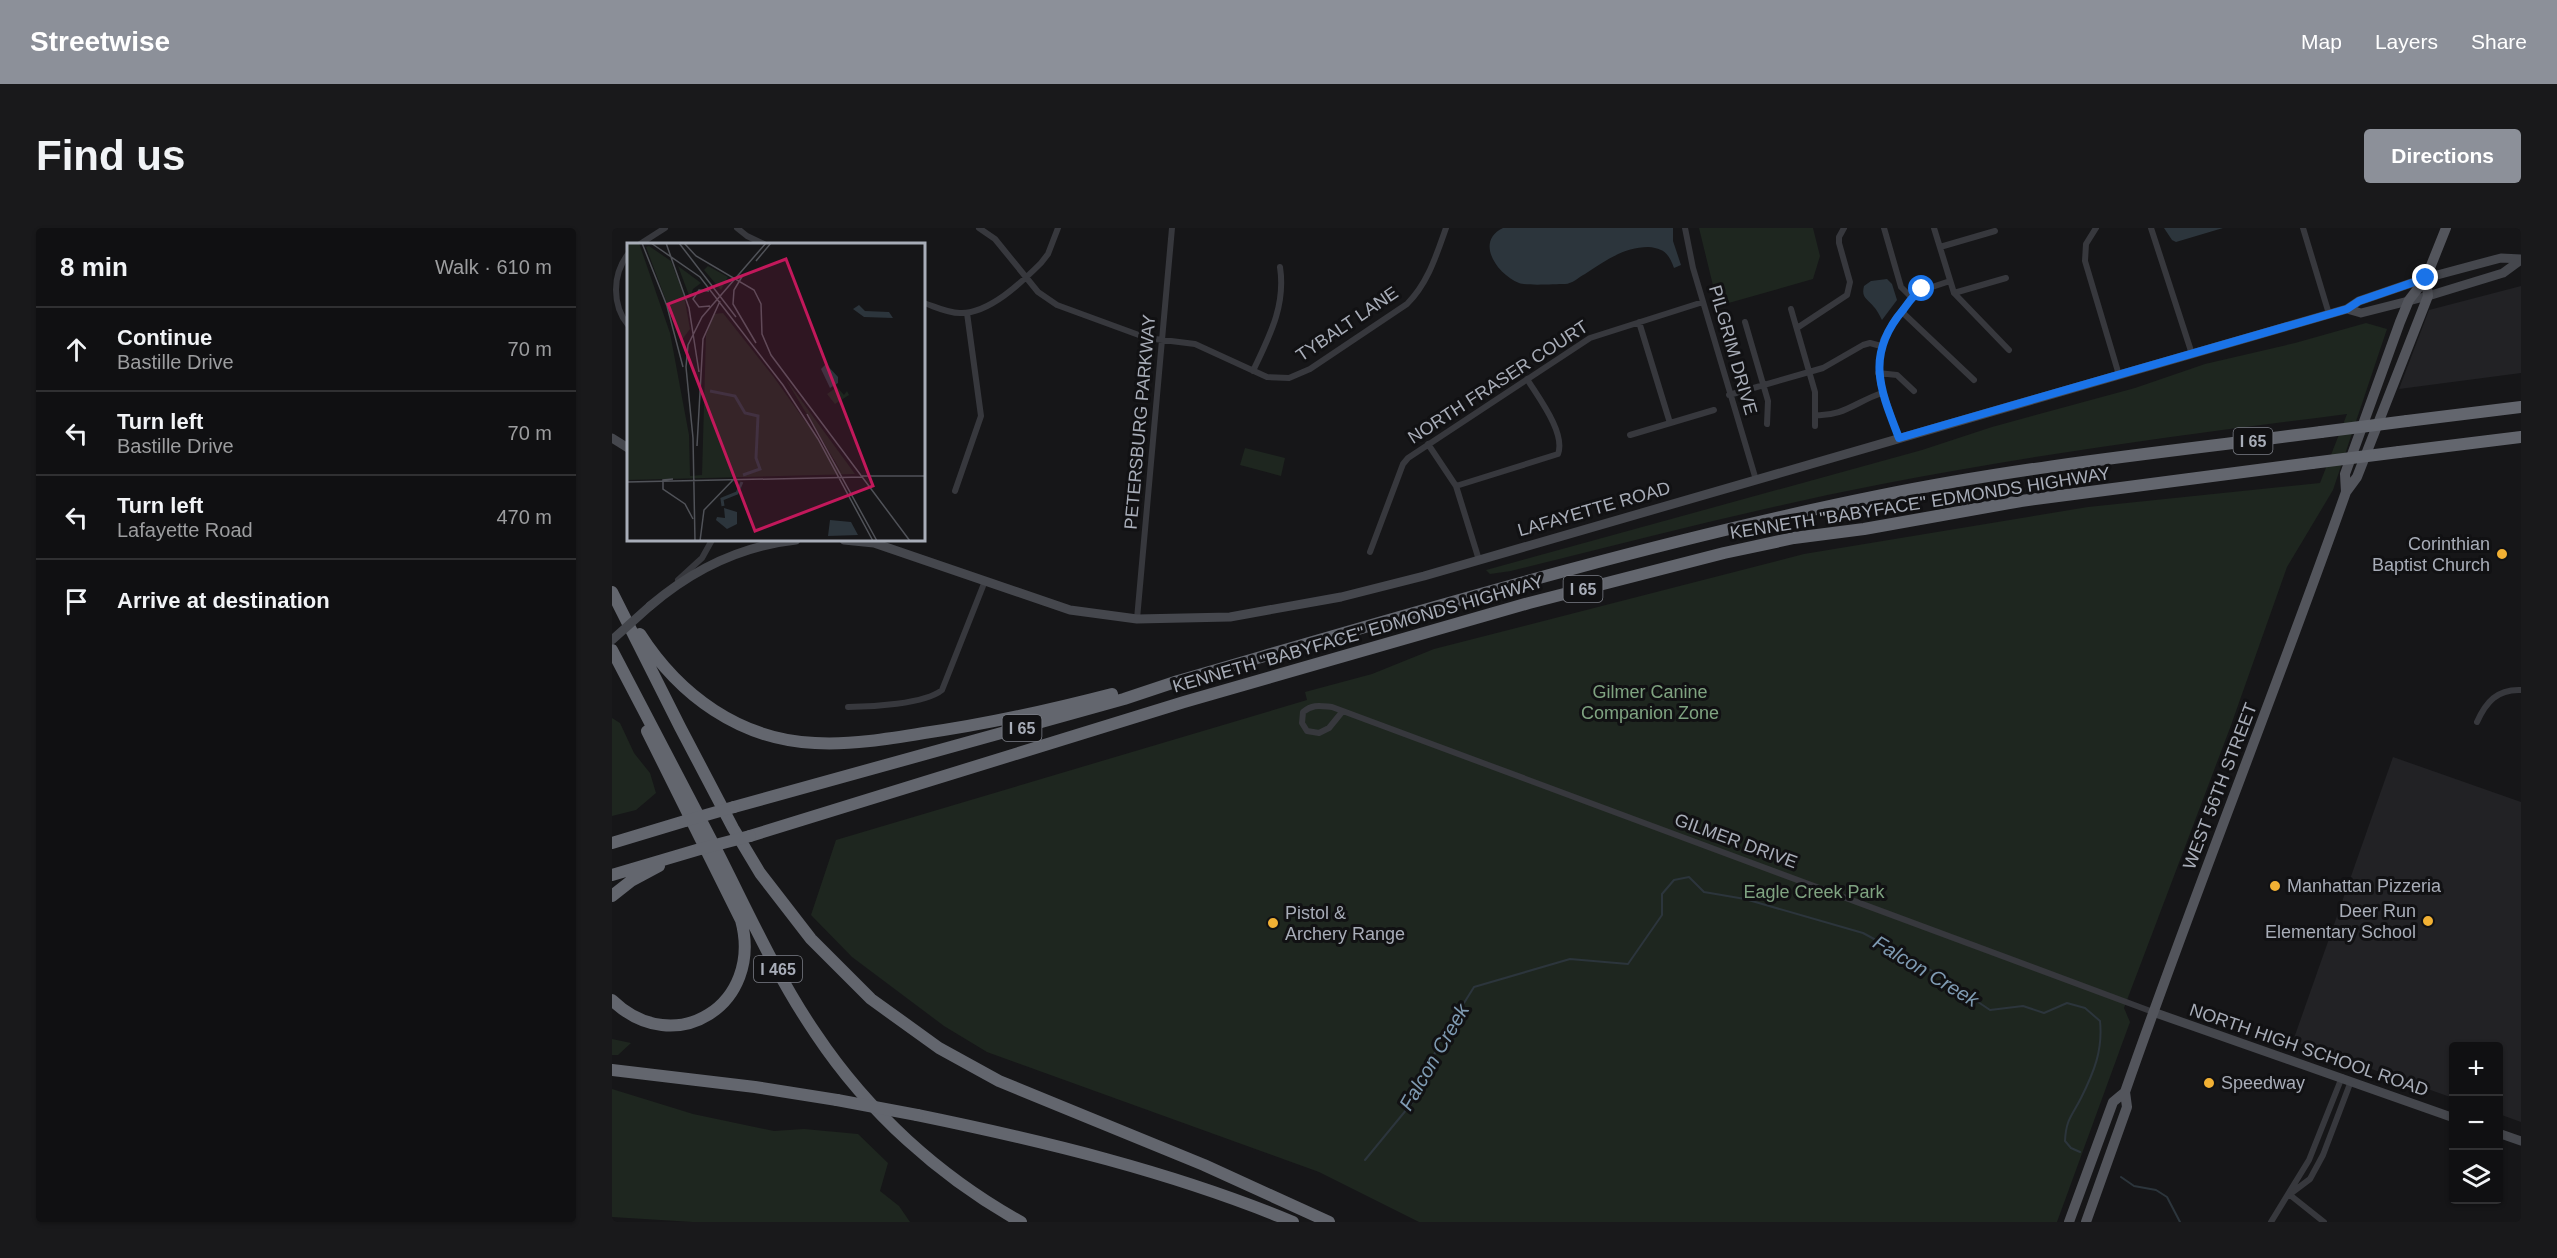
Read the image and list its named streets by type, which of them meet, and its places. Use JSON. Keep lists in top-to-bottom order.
{
  "streets": {
    "highway": ["I 65", "KENNETH \"BABYFACE\" EDMONDS HIGHWAY", "I 465"],
    "main road": ["LAFAYETTE ROAD", "WEST 56TH STREET", "NORTH HIGH SCHOOL ROAD"],
    "street": [
      "TYBALT LANE",
      "PILGRIM DRIVE",
      "NORTH FRASER COURT",
      "PETERSBURG PARKWAY",
      "GILMER DRIVE"
    ]
  },
  "crossings": [
    ["TYBALT LANE", "PETERSBURG PARKWAY"],
    ["PILGRIM DRIVE", "NORTH FRASER COURT"],
    ["PILGRIM DRIVE", "LAFAYETTE ROAD"],
    ["PETERSBURG PARKWAY", "LAFAYETTE ROAD"],
    ["LAFAYETTE ROAD", "WEST 56TH STREET"],
    ["WEST 56TH STREET", "GILMER DRIVE"],
    ["WEST 56TH STREET", "NORTH HIGH SCHOOL ROAD"],
    ["GILMER DRIVE", "NORTH HIGH SCHOOL ROAD"]
  ],
  "water": ["Falcon Creek"],
  "parks": ["Gilmer Canine Companion Zone", "Eagle Creek Park"],
  "places": [
    "Corinthian Baptist Church",
    "Manhattan Pizzeria",
    "Deer Run Elementary School",
    "Pistol & Archery Range",
    "Speedway"
  ],
  "page": {
    "header": "Streetwise",
    "nav": ["Map", "Layers", "Share"],
    "buttons": "Directions",
    "title": "Find us",
    "heading": ["8 min", "Walk · 610 m"],
    "list": [
      ["Continue", "Bastille Drive", "70 m"],
      ["Turn left", "Bastille Drive", "70 m"],
      ["Turn left", "Lafayette Road", "470 m"],
      "Arrive at destination"
    ],
    "map_buttons": ["+", "−"]
  }
}
